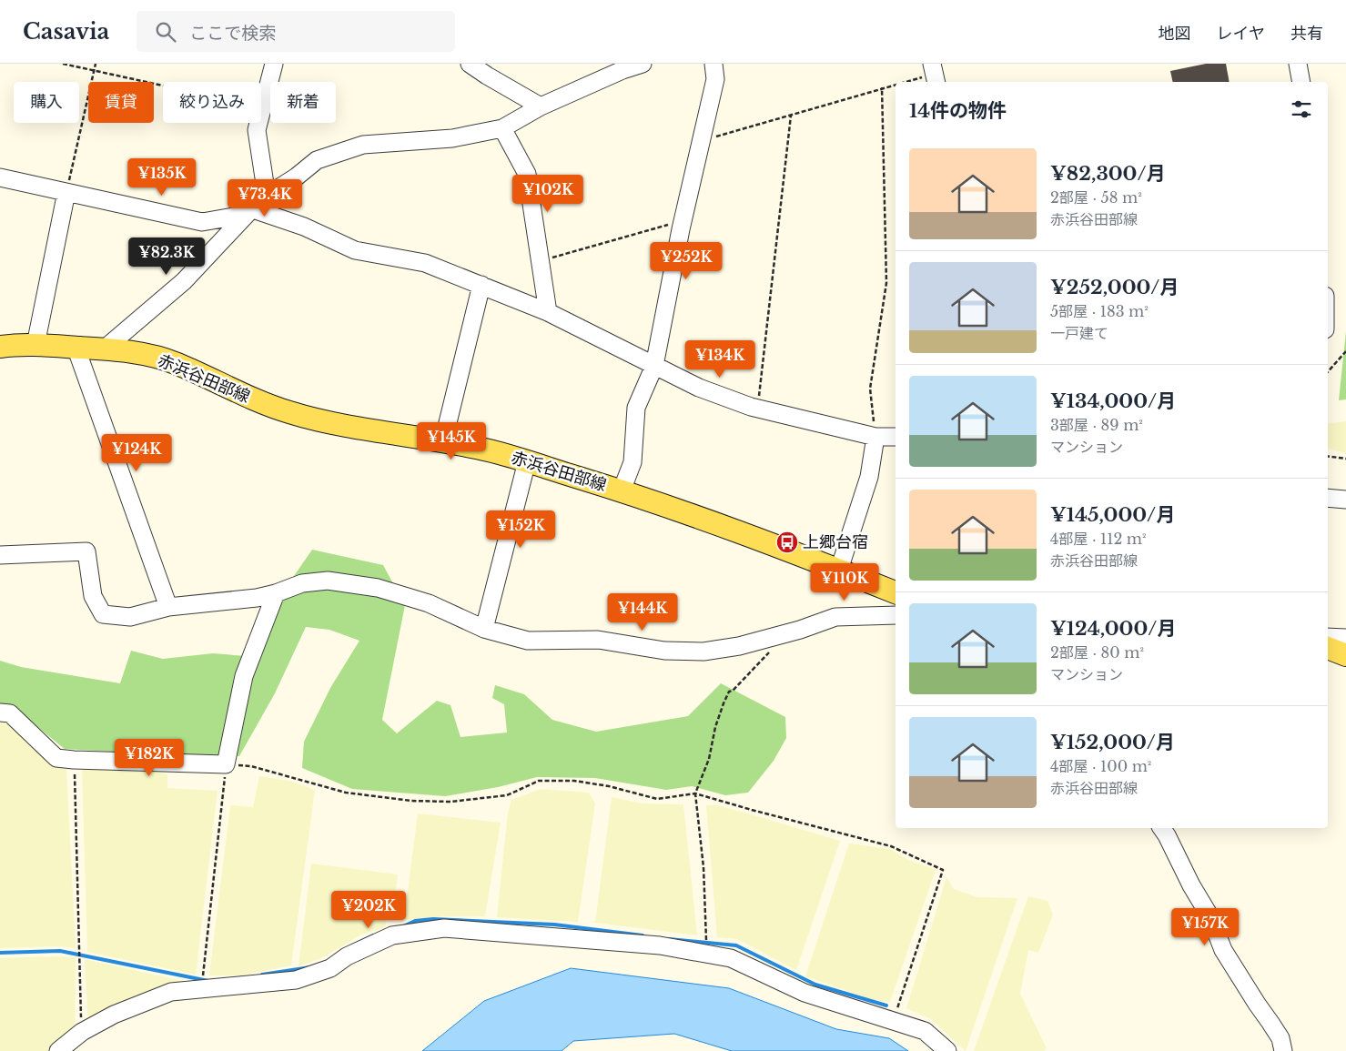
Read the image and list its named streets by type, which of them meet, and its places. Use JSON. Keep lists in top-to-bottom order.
{
  "streets": {
    "main road": ["赤浜谷田部線"]
  },
  "places": {
    "bus stop": ["上郷台宿"]
  },
  "page": {
    "header": "Casavia",
    "search": "ここで検索",
    "nav": ["地図", "レイヤ", "共有"],
    "chip": [
      "購入",
      "賃貸",
      "絞り込み",
      "新着"
    ],
    "heading": "14件の物件",
    "list": [
      {
        "name": "¥82,300/月",
        "note": "2部屋 · 58 m² · 赤浜谷田部線"
      },
      {
        "name": "¥252,000/月",
        "note": "5部屋 · 183 m² · 一戸建て"
      },
      {
        "name": "¥134,000/月",
        "note": "3部屋 · 89 m² · マンション"
      },
      {
        "name": "¥145,000/月",
        "note": "4部屋 · 112 m² · 赤浜谷田部線"
      },
      {
        "name": "¥124,000/月",
        "note": "2部屋 · 80 m² · マンション"
      },
      {
        "name": "¥152,000/月",
        "note": "4部屋 · 100 m² · 赤浜谷田部線"
      }
    ],
    "price": [
      "¥135K",
      "¥102K",
      "¥73.4K",
      "¥82.3K",
      "¥252K",
      "¥134K",
      "¥145K",
      "¥124K",
      "¥152K",
      "¥110K",
      "¥144K",
      "¥182K",
      "¥202K",
      "¥157K"
    ]
  }
}
